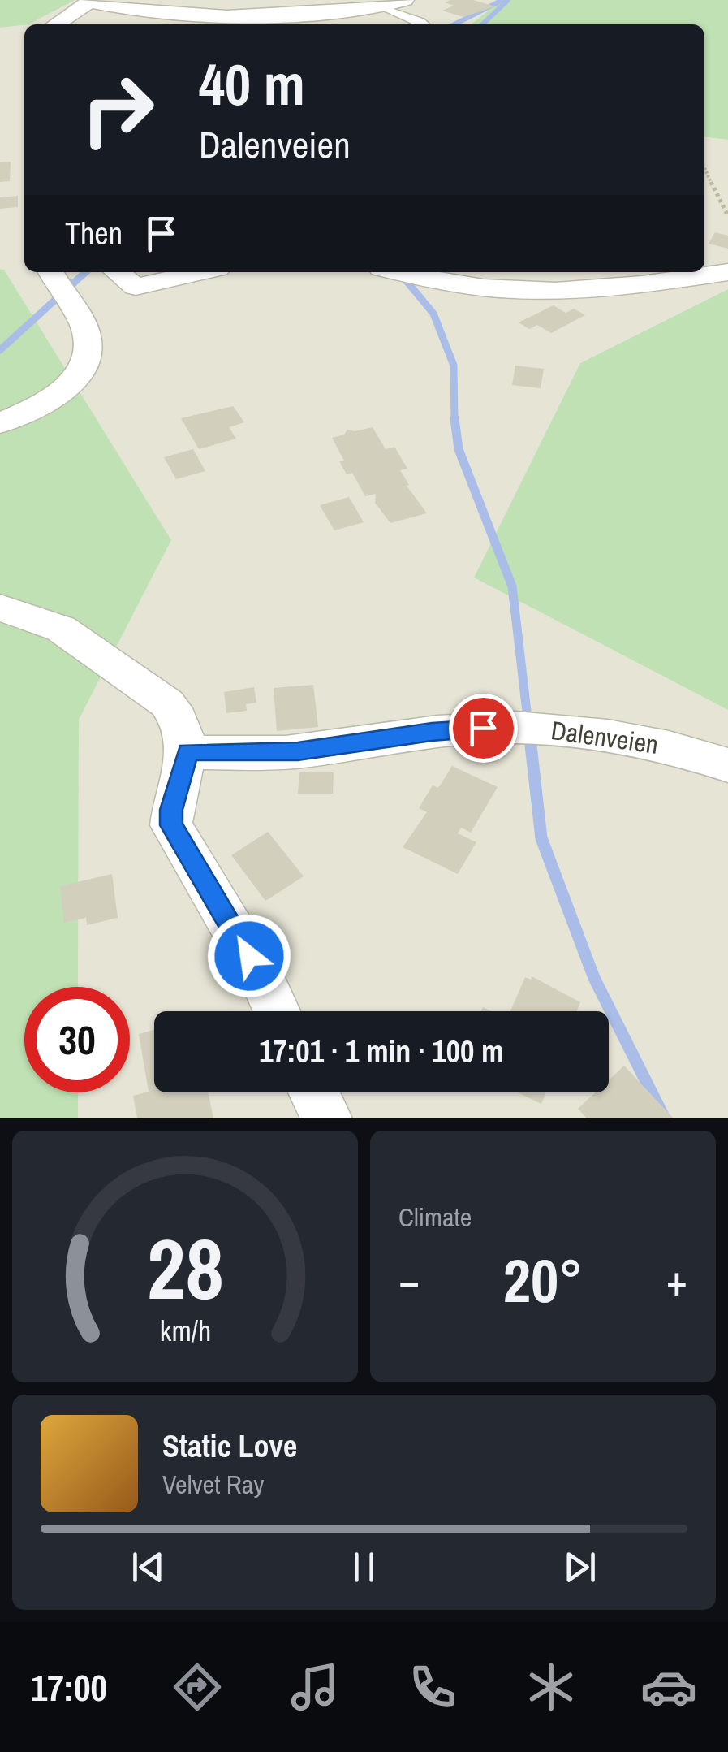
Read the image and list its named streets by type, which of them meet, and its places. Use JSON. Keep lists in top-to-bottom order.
{
  "streets": {
    "street": ["Dalenveien"]
  },
  "page": {
    "turn": ["40 m", "Dalenveien"],
    "then": "Then",
    "limit": "30",
    "trip": "17:01 · 1 min · 100 m",
    "tile": "Climate",
    "heat": ["−", "20°", "+"],
    "song": ["Static Love", "Velvet Ray"],
    "tabs": "17:00",
    "gauge": ["28", "km/h"]
  }
}
